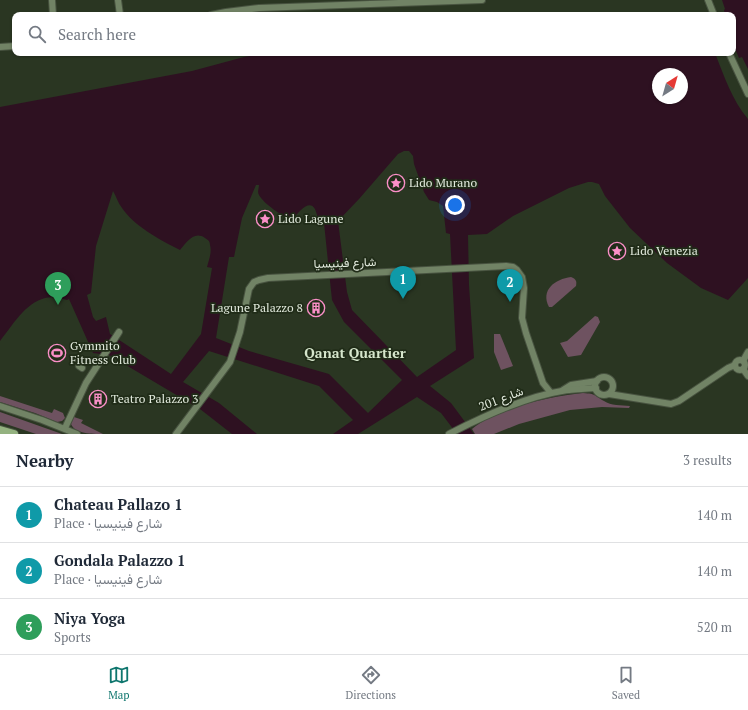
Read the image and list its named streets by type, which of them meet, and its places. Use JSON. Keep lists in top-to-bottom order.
{
  "streets": {
    "street": ["شارع فينيسيا", "شارع 201"]
  },
  "crossings": [
    ["شارع فينيسيا", "شارع 201"]
  ],
  "districts": ["Qanat Quartier"],
  "places": {
    "place": ["Lido Murano", "Lido Lagune", "Lido Venezia"],
    "building": ["Lagune Palazzo 8", "Teatro Palazzo 3"],
    "sports": ["Gymmito Fitness Club"]
  },
  "north": "top right",
  "page": {
    "search": "Search here",
    "pins": ["1", "2", "3"],
    "heading": ["Nearby", "3 results"],
    "list": [
      {
        "mark": "1",
        "name": "Chateau Pallazo 1",
        "note": "Place · شارع فينيسيا",
        "value": "140 m"
      },
      {
        "mark": "2",
        "name": "Gondala Palazzo 1",
        "note": "Place · شارع فينيسيا",
        "value": "140 m"
      },
      {
        "mark": "3",
        "name": "Niya Yoga",
        "note": "Sports",
        "value": "520 m"
      }
    ],
    "nav": ["Map", "Directions", "Saved"]
  }
}
